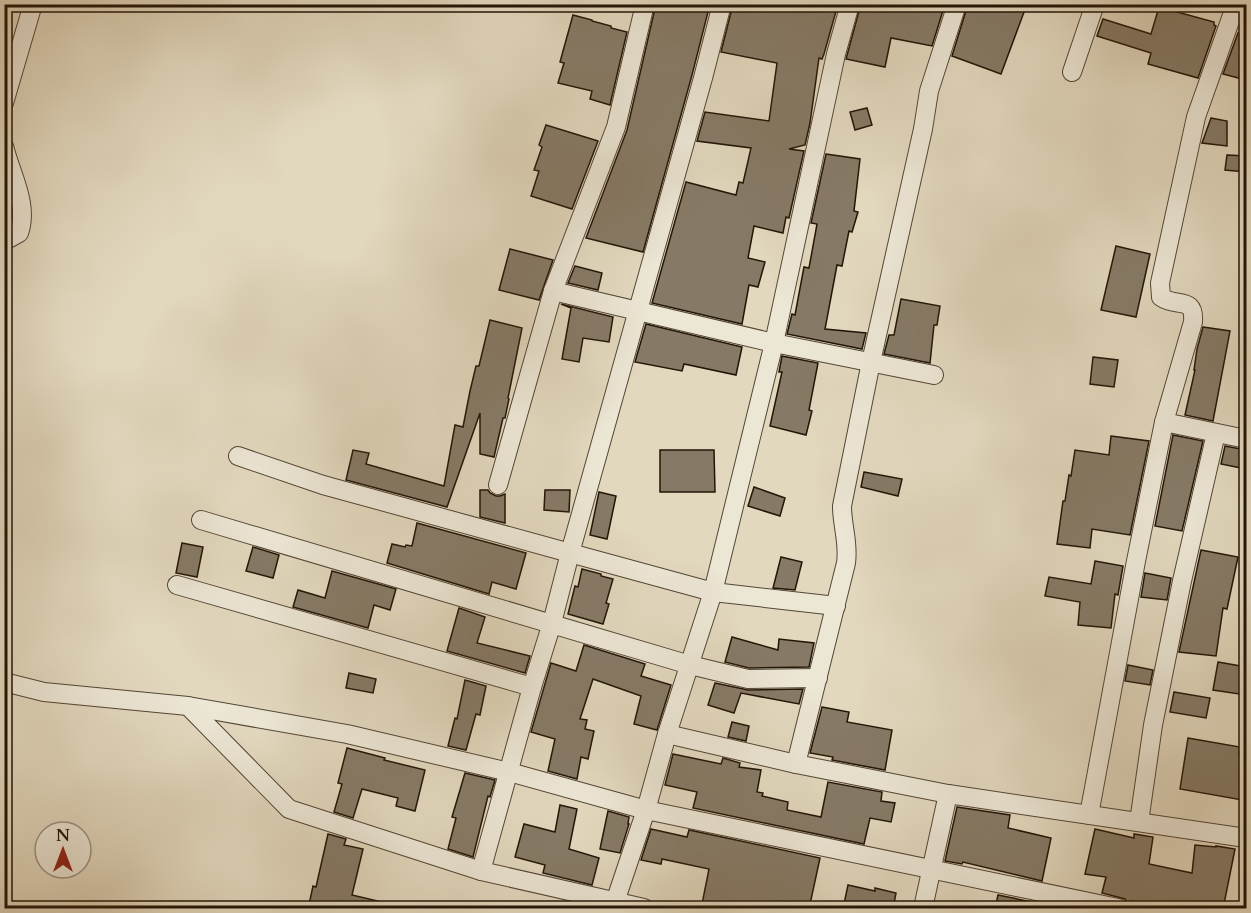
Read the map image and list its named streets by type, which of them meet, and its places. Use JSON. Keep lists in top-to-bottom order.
{
  "north": "top"
}
